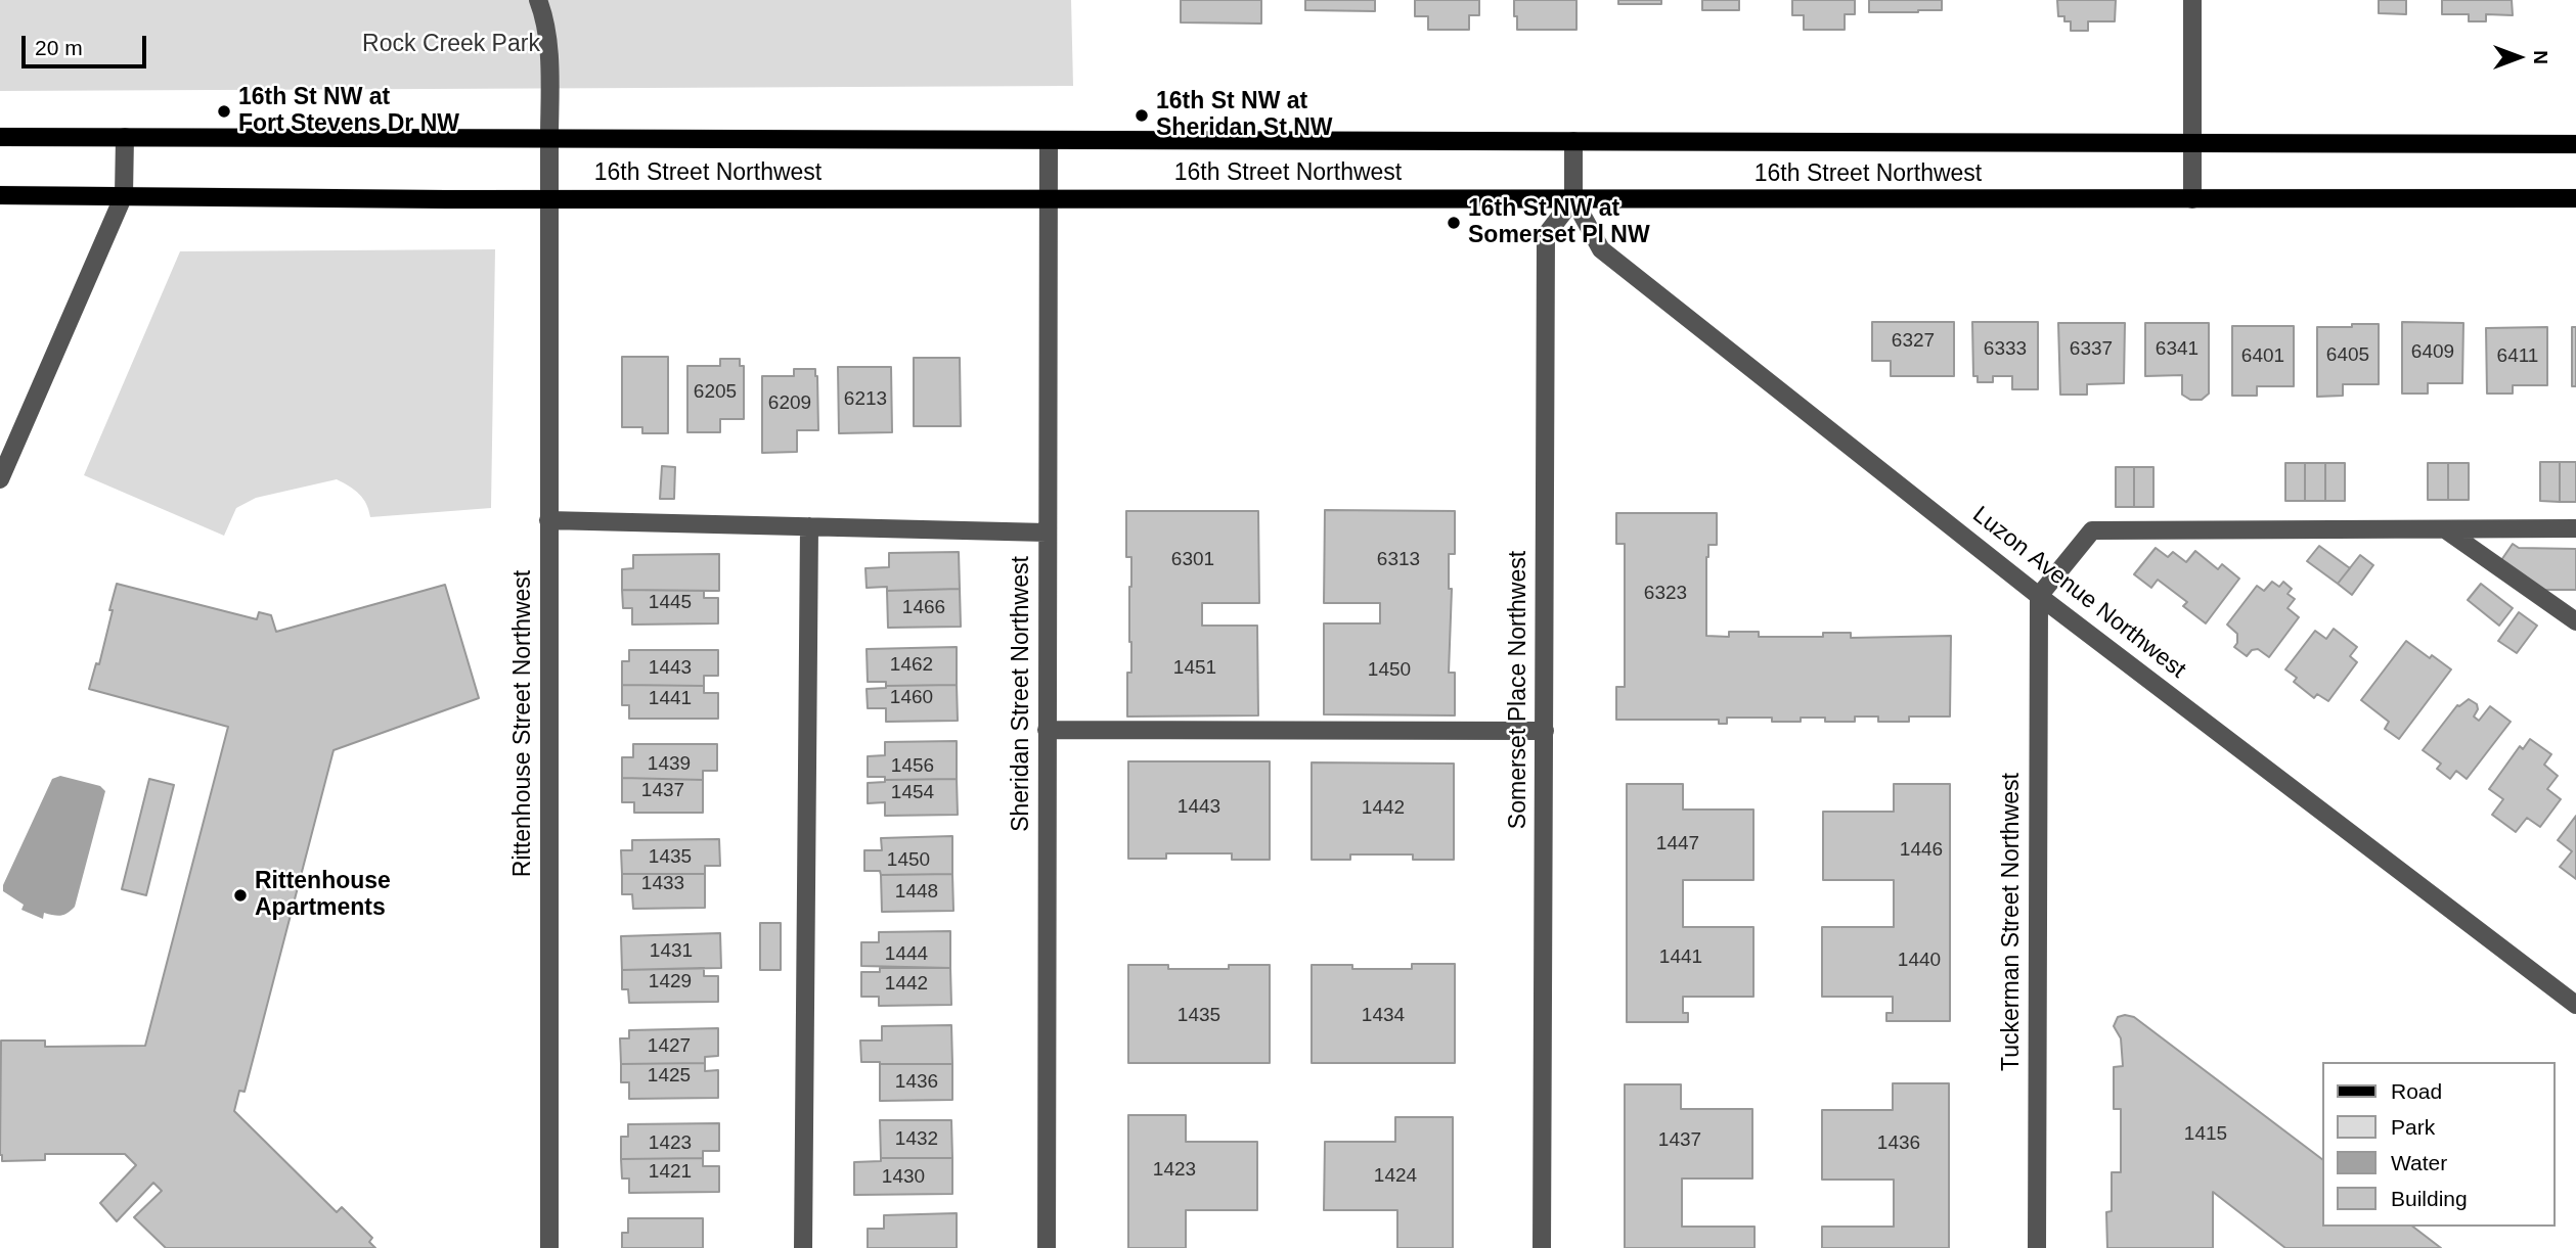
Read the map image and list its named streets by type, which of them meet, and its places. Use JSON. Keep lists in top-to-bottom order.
{
  "streets": {
    "main road": ["16th Street Northwest"],
    "street": [
      "Luzon Avenue Northwest",
      "Somerset Place Northwest",
      "Sheridan Street Northwest",
      "Rittenhouse Street Northwest",
      "Tuckerman Street Northwest"
    ]
  },
  "crossings": [
    ["16th Street Northwest", "Luzon Avenue Northwest"],
    ["16th Street Northwest", "Somerset Place Northwest"],
    ["16th Street Northwest", "Sheridan Street Northwest"],
    ["16th Street Northwest", "Rittenhouse Street Northwest"],
    ["Luzon Avenue Northwest", "Somerset Place Northwest"],
    ["Luzon Avenue Northwest", "Tuckerman Street Northwest"]
  ],
  "parks": ["Rock Creek Park"],
  "places": [
    "16th St NW at Fort Stevens Dr NW",
    "16th St NW at Sheridan St NW",
    "16th St NW at Somerset Pl NW",
    "Rittenhouse Apartments"
  ],
  "house_numbers": [
    "6327",
    "6333",
    "6337",
    "6341",
    "6409",
    "6405",
    "6401",
    "6411",
    "6205",
    "6213",
    "6209",
    "6301",
    "6313",
    "6323",
    "1445",
    "1466",
    "1462",
    "1443",
    "1451",
    "1450",
    "1460",
    "1441",
    "1439",
    "1456",
    "1437",
    "1454",
    "1443",
    "1442",
    "1447",
    "1446",
    "1435",
    "1450",
    "1433",
    "1448",
    "1431",
    "1444",
    "1441",
    "1440",
    "1429",
    "1442",
    "1435",
    "1434",
    "1427",
    "1425",
    "1436",
    "1415",
    "1432",
    "1437",
    "1423",
    "1436",
    "1423",
    "1421",
    "1424",
    "1430"
  ],
  "legend": [
    "Road",
    "Park",
    "Water",
    "Building"
  ],
  "scale_bar": "20 m",
  "north": "right"
}
